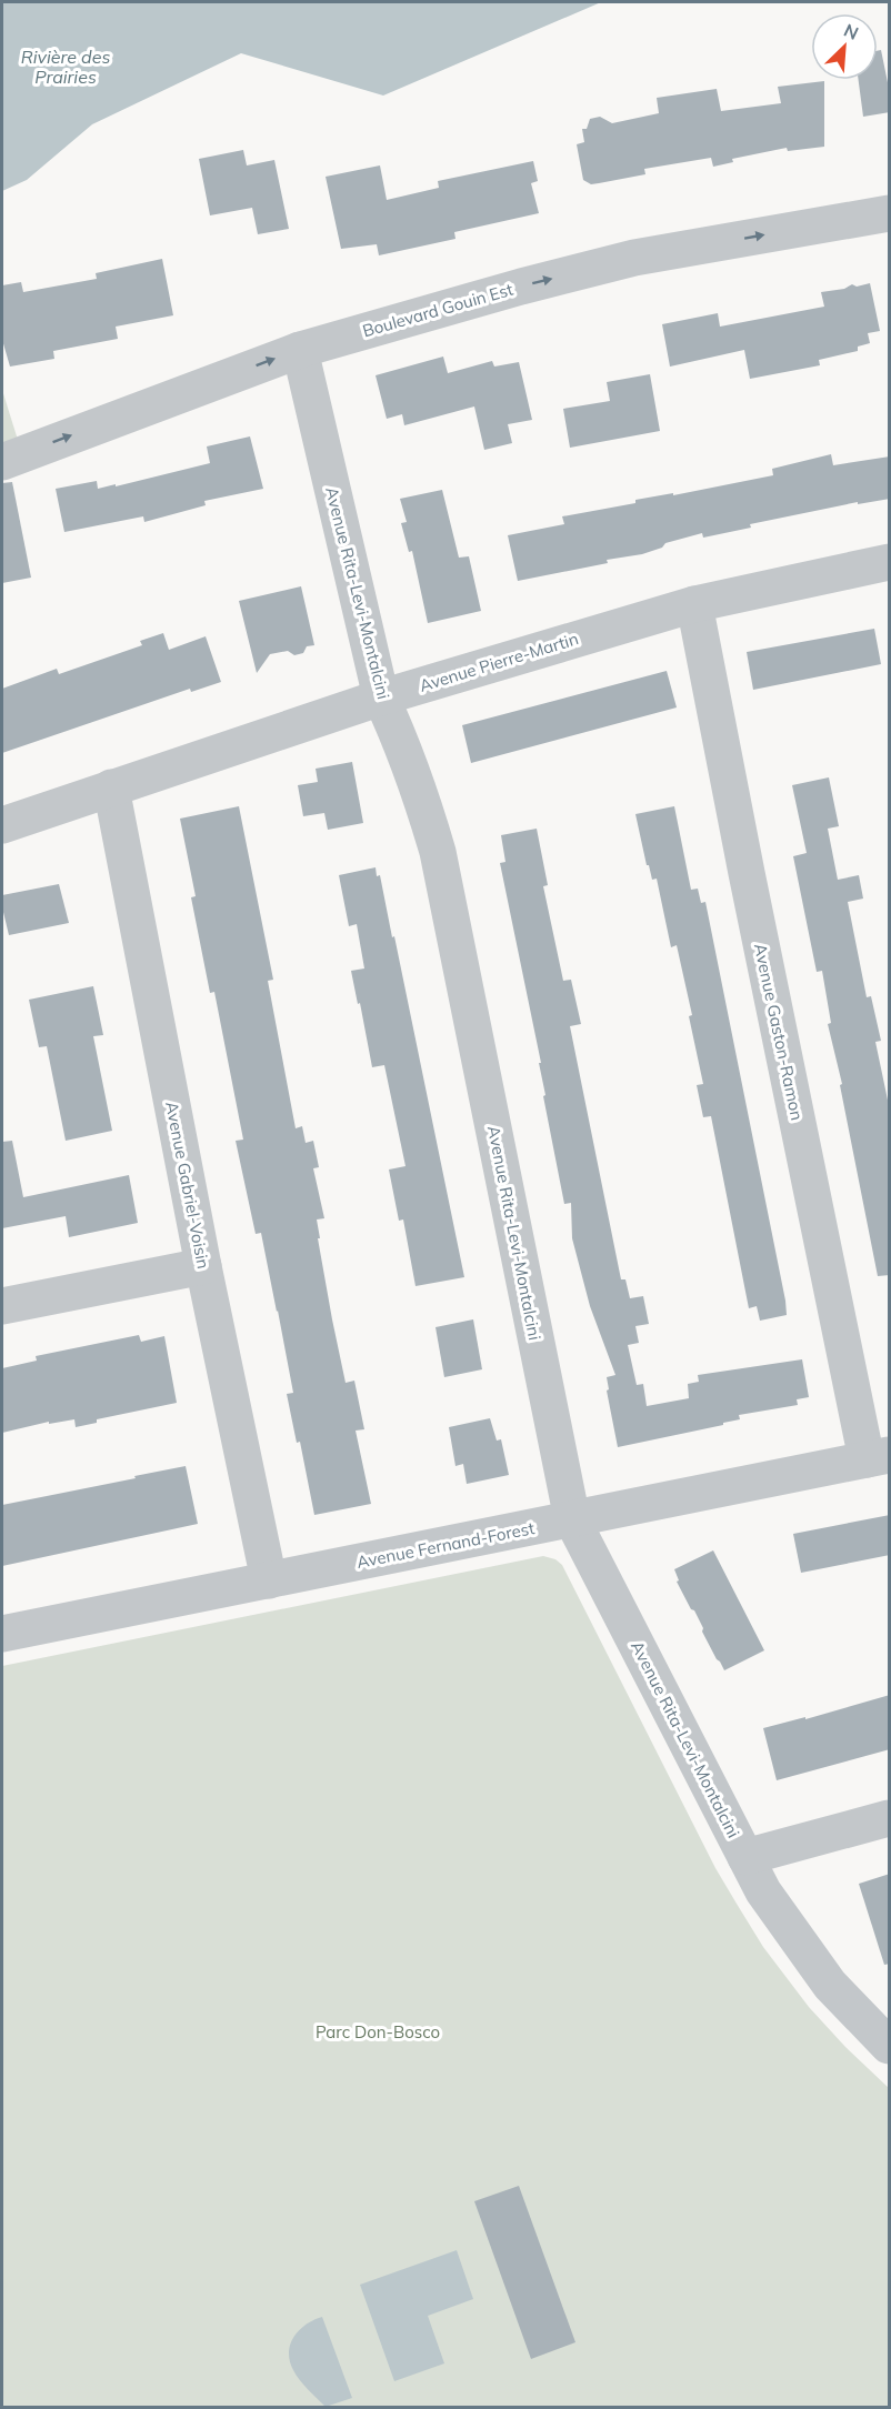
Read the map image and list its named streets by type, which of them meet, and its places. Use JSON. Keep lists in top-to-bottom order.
{
  "streets": {
    "street": [
      "Boulevard Gouin Est",
      "Avenue Rita-Levi-Montalcini",
      "Avenue Pierre-Martin",
      "Avenue Gaston-Ramon",
      "Avenue Gabriel-Voisin",
      "Avenue Fernand-Forest"
    ]
  },
  "crossings": [
    ["Boulevard Gouin Est", "Avenue Rita-Levi-Montalcini"],
    ["Avenue Rita-Levi-Montalcini", "Avenue Pierre-Martin"],
    ["Avenue Rita-Levi-Montalcini", "Avenue Fernand-Forest"],
    ["Avenue Pierre-Martin", "Avenue Gaston-Ramon"],
    ["Avenue Pierre-Martin", "Avenue Gabriel-Voisin"],
    ["Avenue Gaston-Ramon", "Avenue Fernand-Forest"],
    ["Avenue Gabriel-Voisin", "Avenue Fernand-Forest"]
  ],
  "one_way": ["Boulevard Gouin Est"],
  "water": ["Rivière des Prairies"],
  "parks": ["Parc Don-Bosco"],
  "north": "top right"
}
